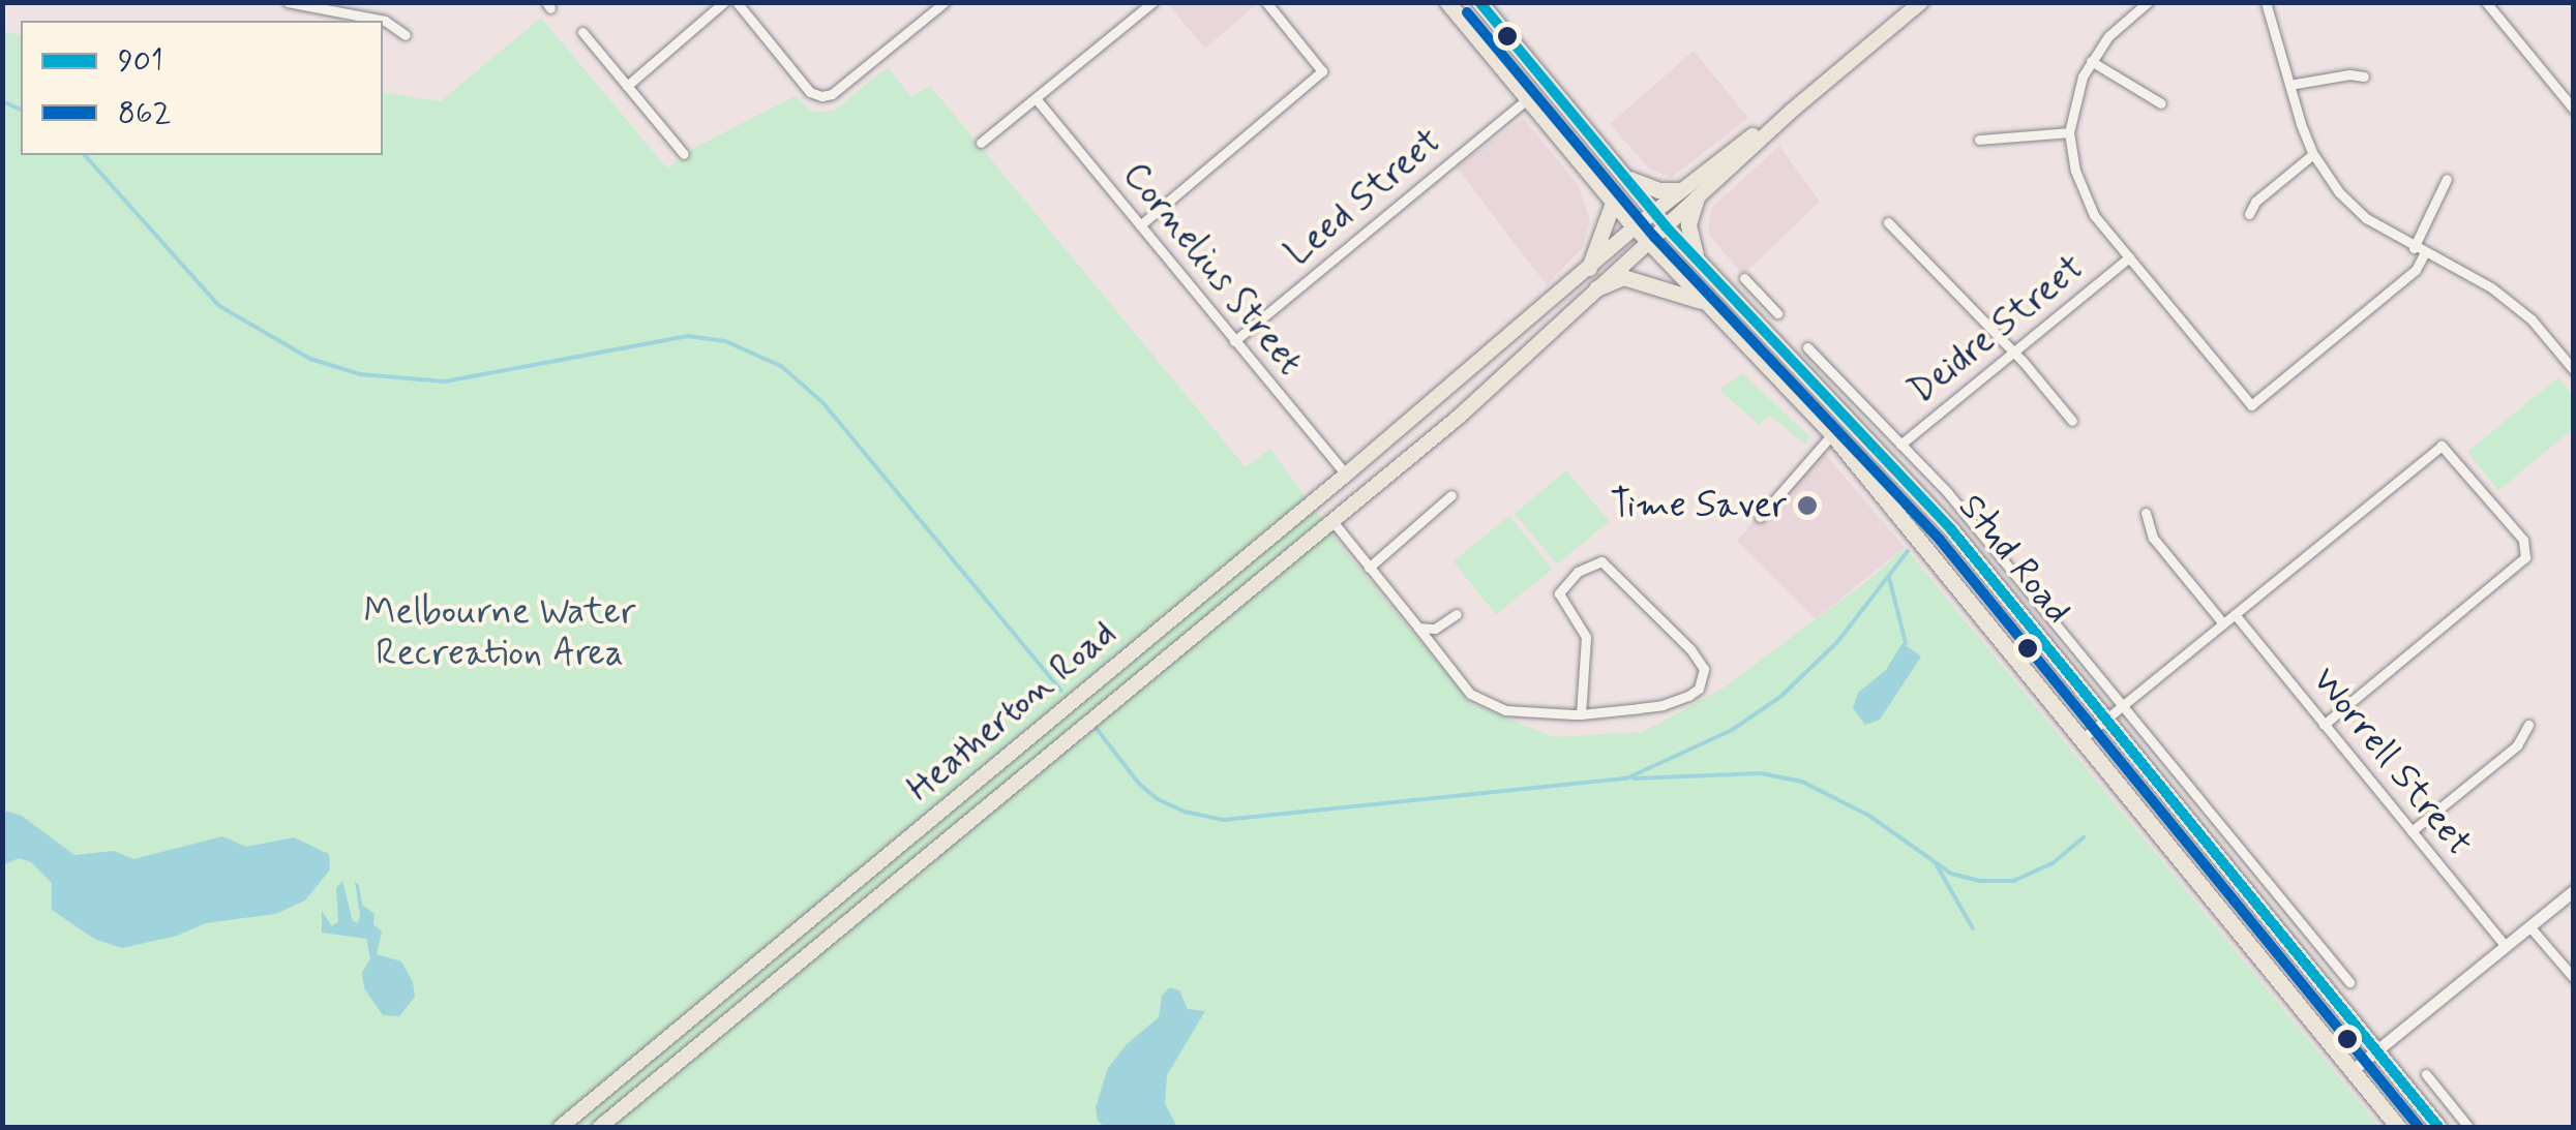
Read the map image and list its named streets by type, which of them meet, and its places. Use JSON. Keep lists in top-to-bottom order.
{
  "streets": {
    "highway": ["Stud Road"],
    "main road": ["Heatherton Road"],
    "street": [
      "Leed Street",
      "Cornelius Street",
      "Deidre Street",
      "Worrell Street"
    ]
  },
  "crossings": [
    ["Leed Street", "Cornelius Street"],
    ["Leed Street", "Stud Road"],
    ["Cornelius Street", "Heatherton Road"],
    ["Deidre Street", "Stud Road"],
    ["Stud Road", "Heatherton Road"]
  ],
  "parks": ["Melbourne Water Recreation Area"],
  "places": ["Time Saver"],
  "lines": ["transit line 901", "transit line 862"],
  "legend": ["901", "862"]
}
